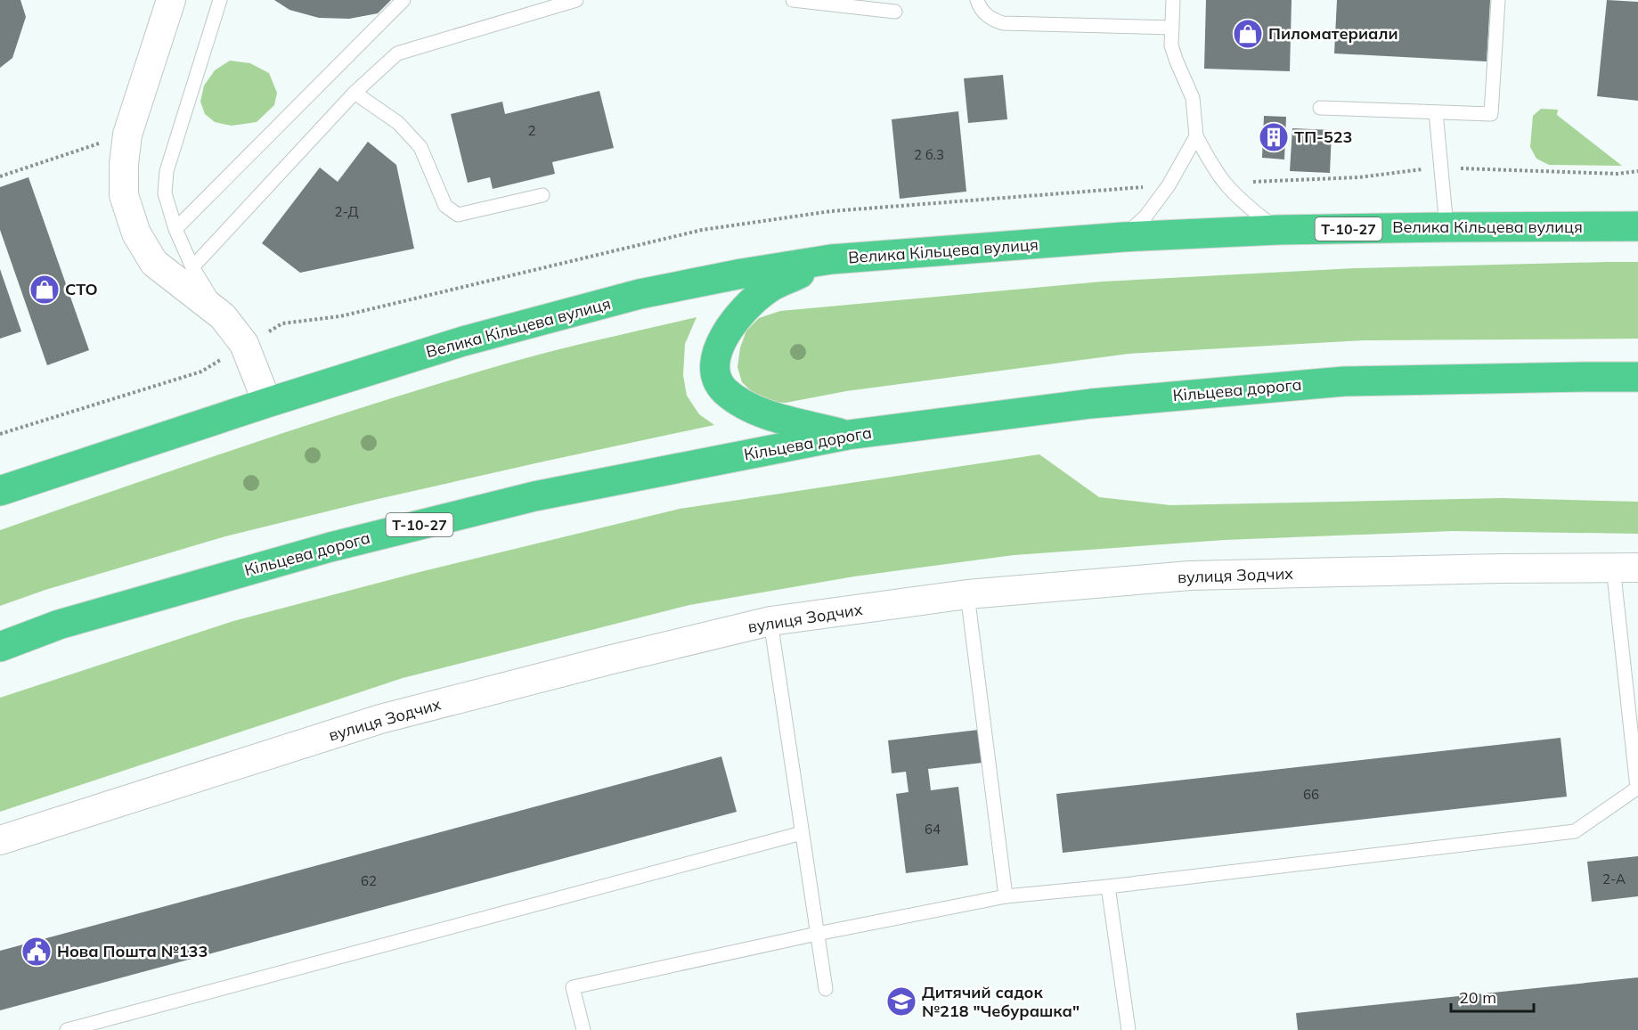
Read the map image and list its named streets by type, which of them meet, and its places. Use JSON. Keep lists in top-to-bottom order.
{
  "streets": {
    "highway": ["Велика Кільцева вулиця", "Т-10-27", "Кільцева дорога"],
    "street": ["вулиця Зодчих"]
  },
  "places": {
    "shop": ["Пиломатериали", "СТО"],
    "building": ["ТП-523"],
    "public building": ["Нова Пошта №133"],
    "school or university": ["Дитячий садок №218 \"Чебурашка\""]
  },
  "house_numbers": [
    "2",
    "2 б.3",
    "2-Д",
    "66",
    "64",
    "2-А",
    "62"
  ],
  "scale_bar": "20 m"
}
